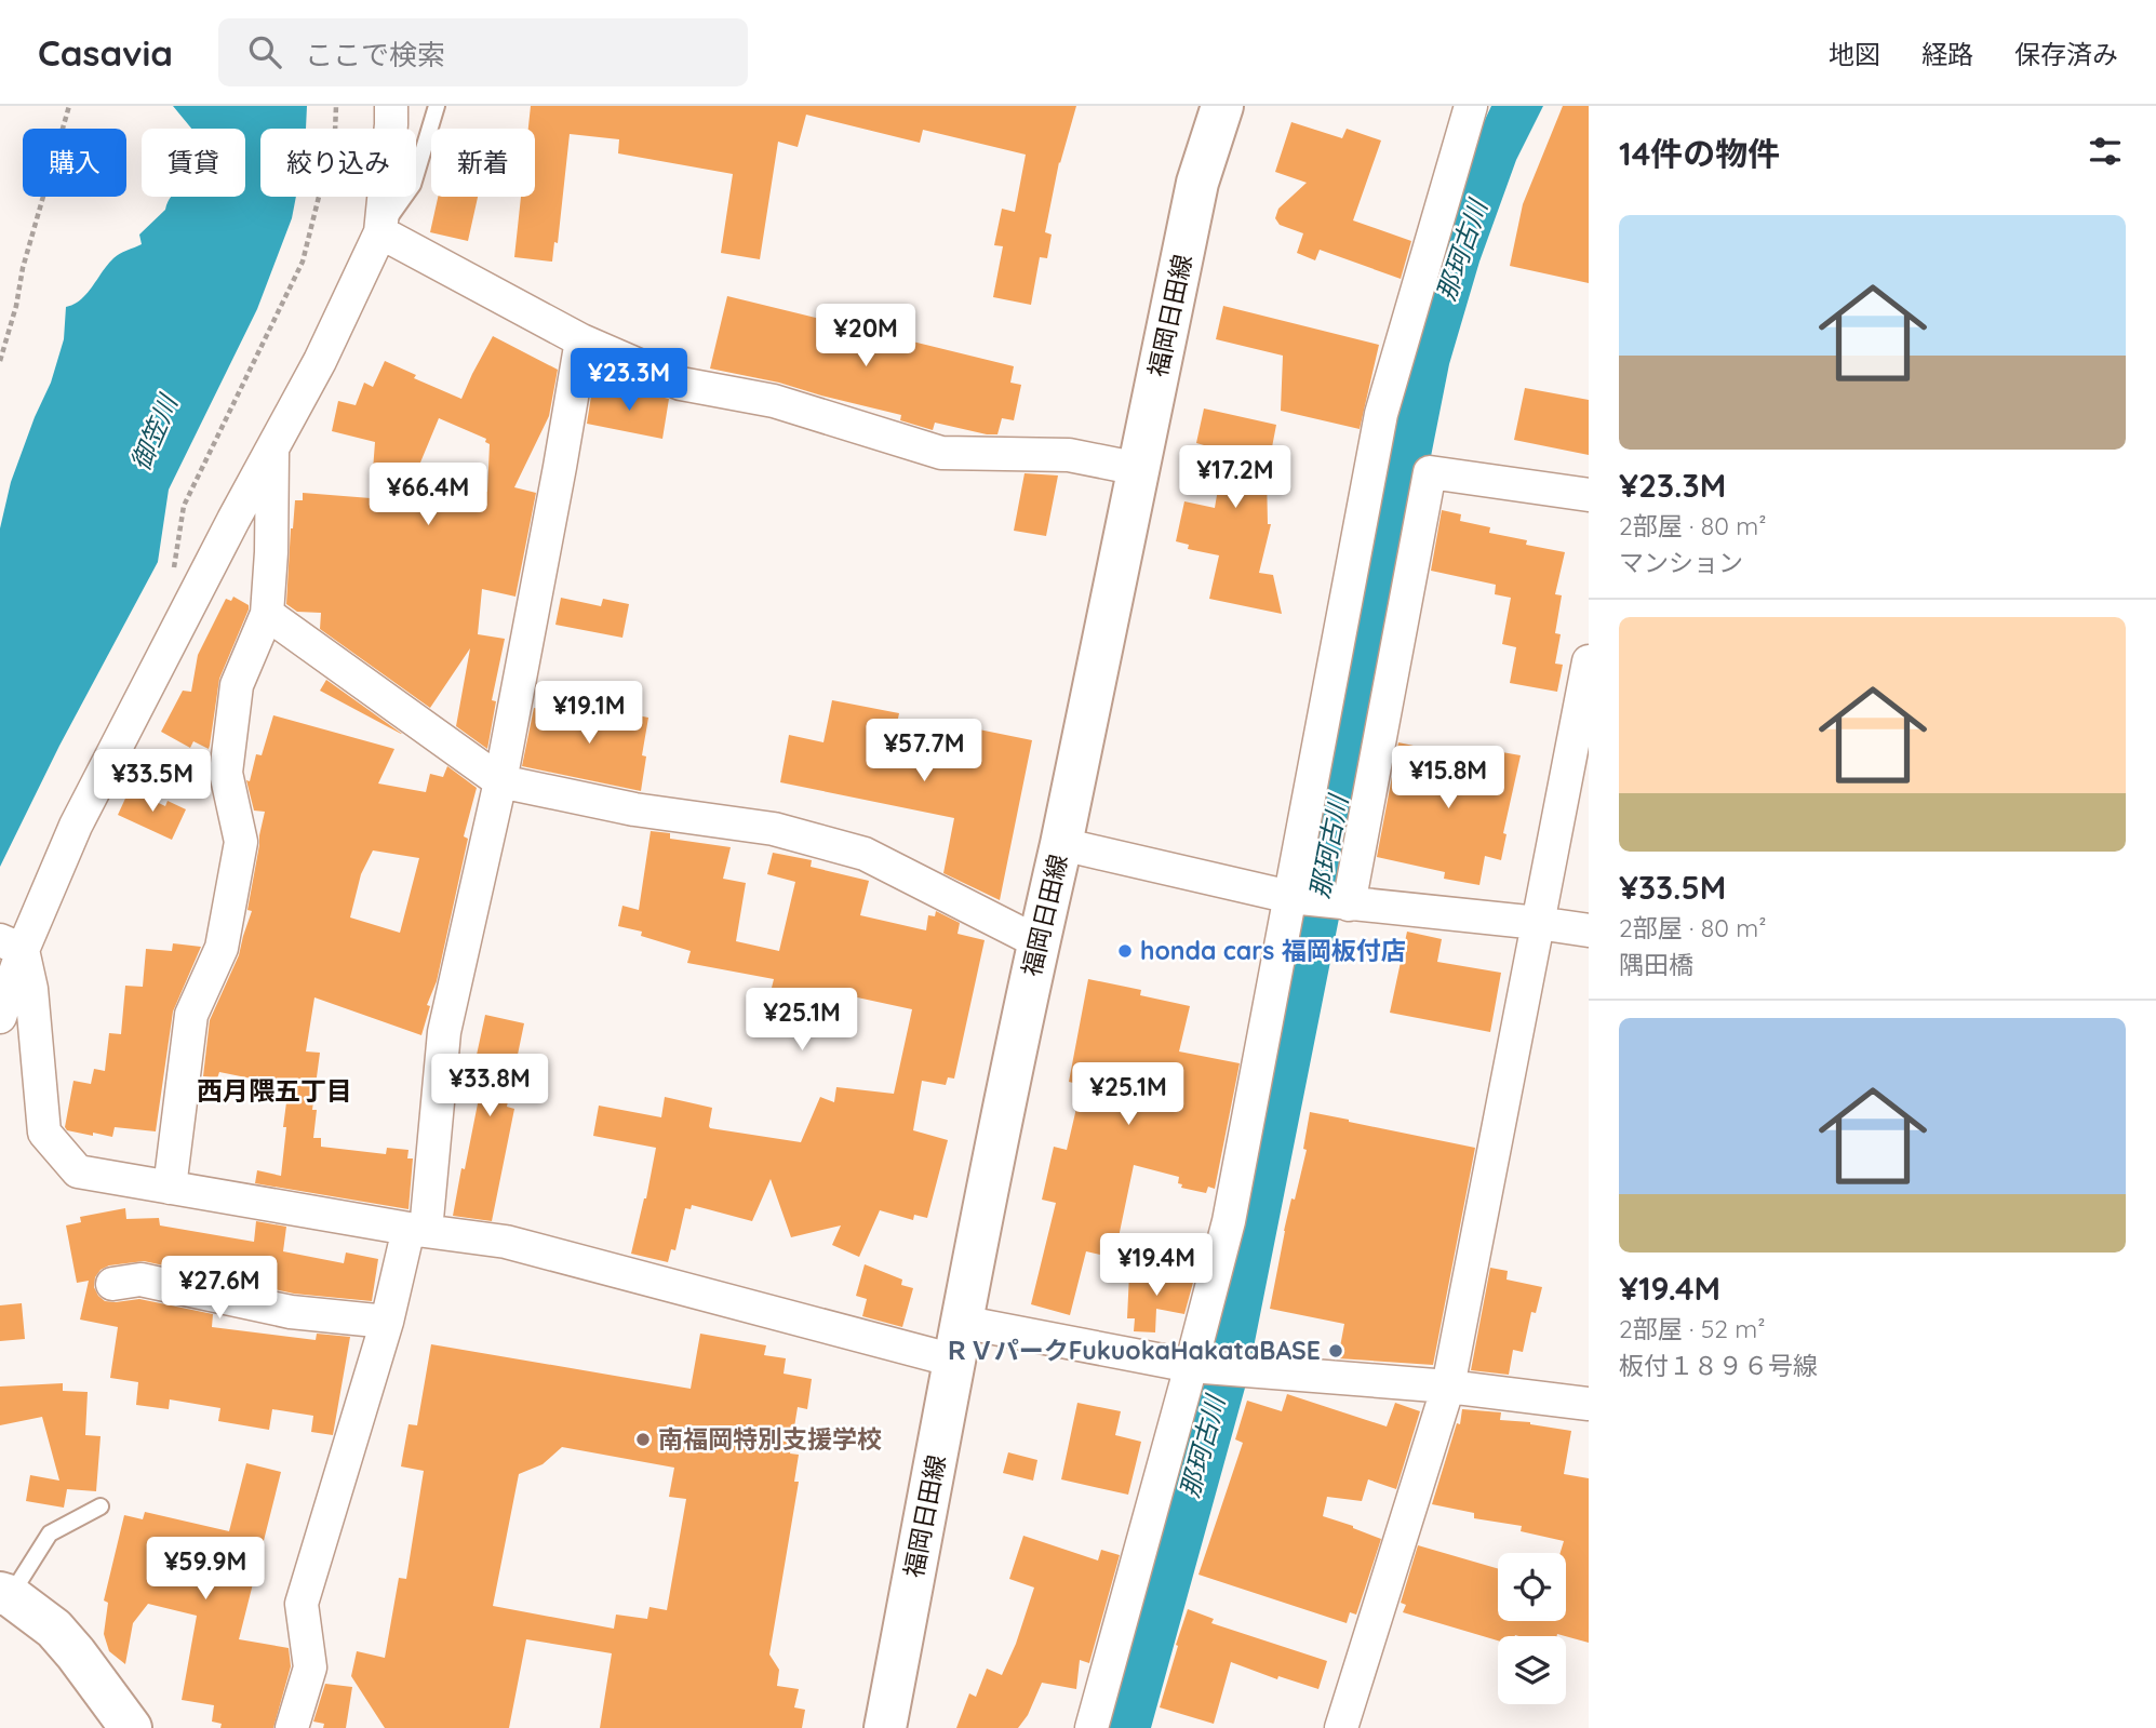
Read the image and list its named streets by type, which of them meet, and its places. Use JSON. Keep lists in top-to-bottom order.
{
  "streets": {
    "main road": ["福岡日田線"]
  },
  "districts": ["西月隈五丁目"],
  "water": ["那珂古川", "御笠川"],
  "places": ["honda cars 福岡板付店", "ＲＶパークFukuokaHakataBASE", "南福岡特別支援学校"],
  "page": {
    "header": "Casavia",
    "search": "ここで検索",
    "nav": ["地図", "経路", "保存済み"],
    "heading": "14件の物件",
    "chip": [
      "購入",
      "賃貸",
      "絞り込み",
      "新着"
    ],
    "list": [
      {
        "name": "¥23.3M",
        "note": "2部屋 · 80 m² · マンション"
      },
      {
        "name": "¥33.5M",
        "note": "2部屋 · 80 m² · 隅田橋"
      },
      {
        "name": "¥19.4M",
        "note": "2部屋 · 52 m² · 板付１８９６号線"
      }
    ],
    "price": [
      "¥20M",
      "¥23.3M",
      "¥17.2M",
      "¥66.4M",
      "¥19.1M",
      "¥57.7M",
      "¥15.8M",
      "¥33.5M",
      "¥25.1M",
      "¥33.8M",
      "¥25.1M",
      "¥19.4M",
      "¥27.6M",
      "¥59.9M"
    ]
  }
}
